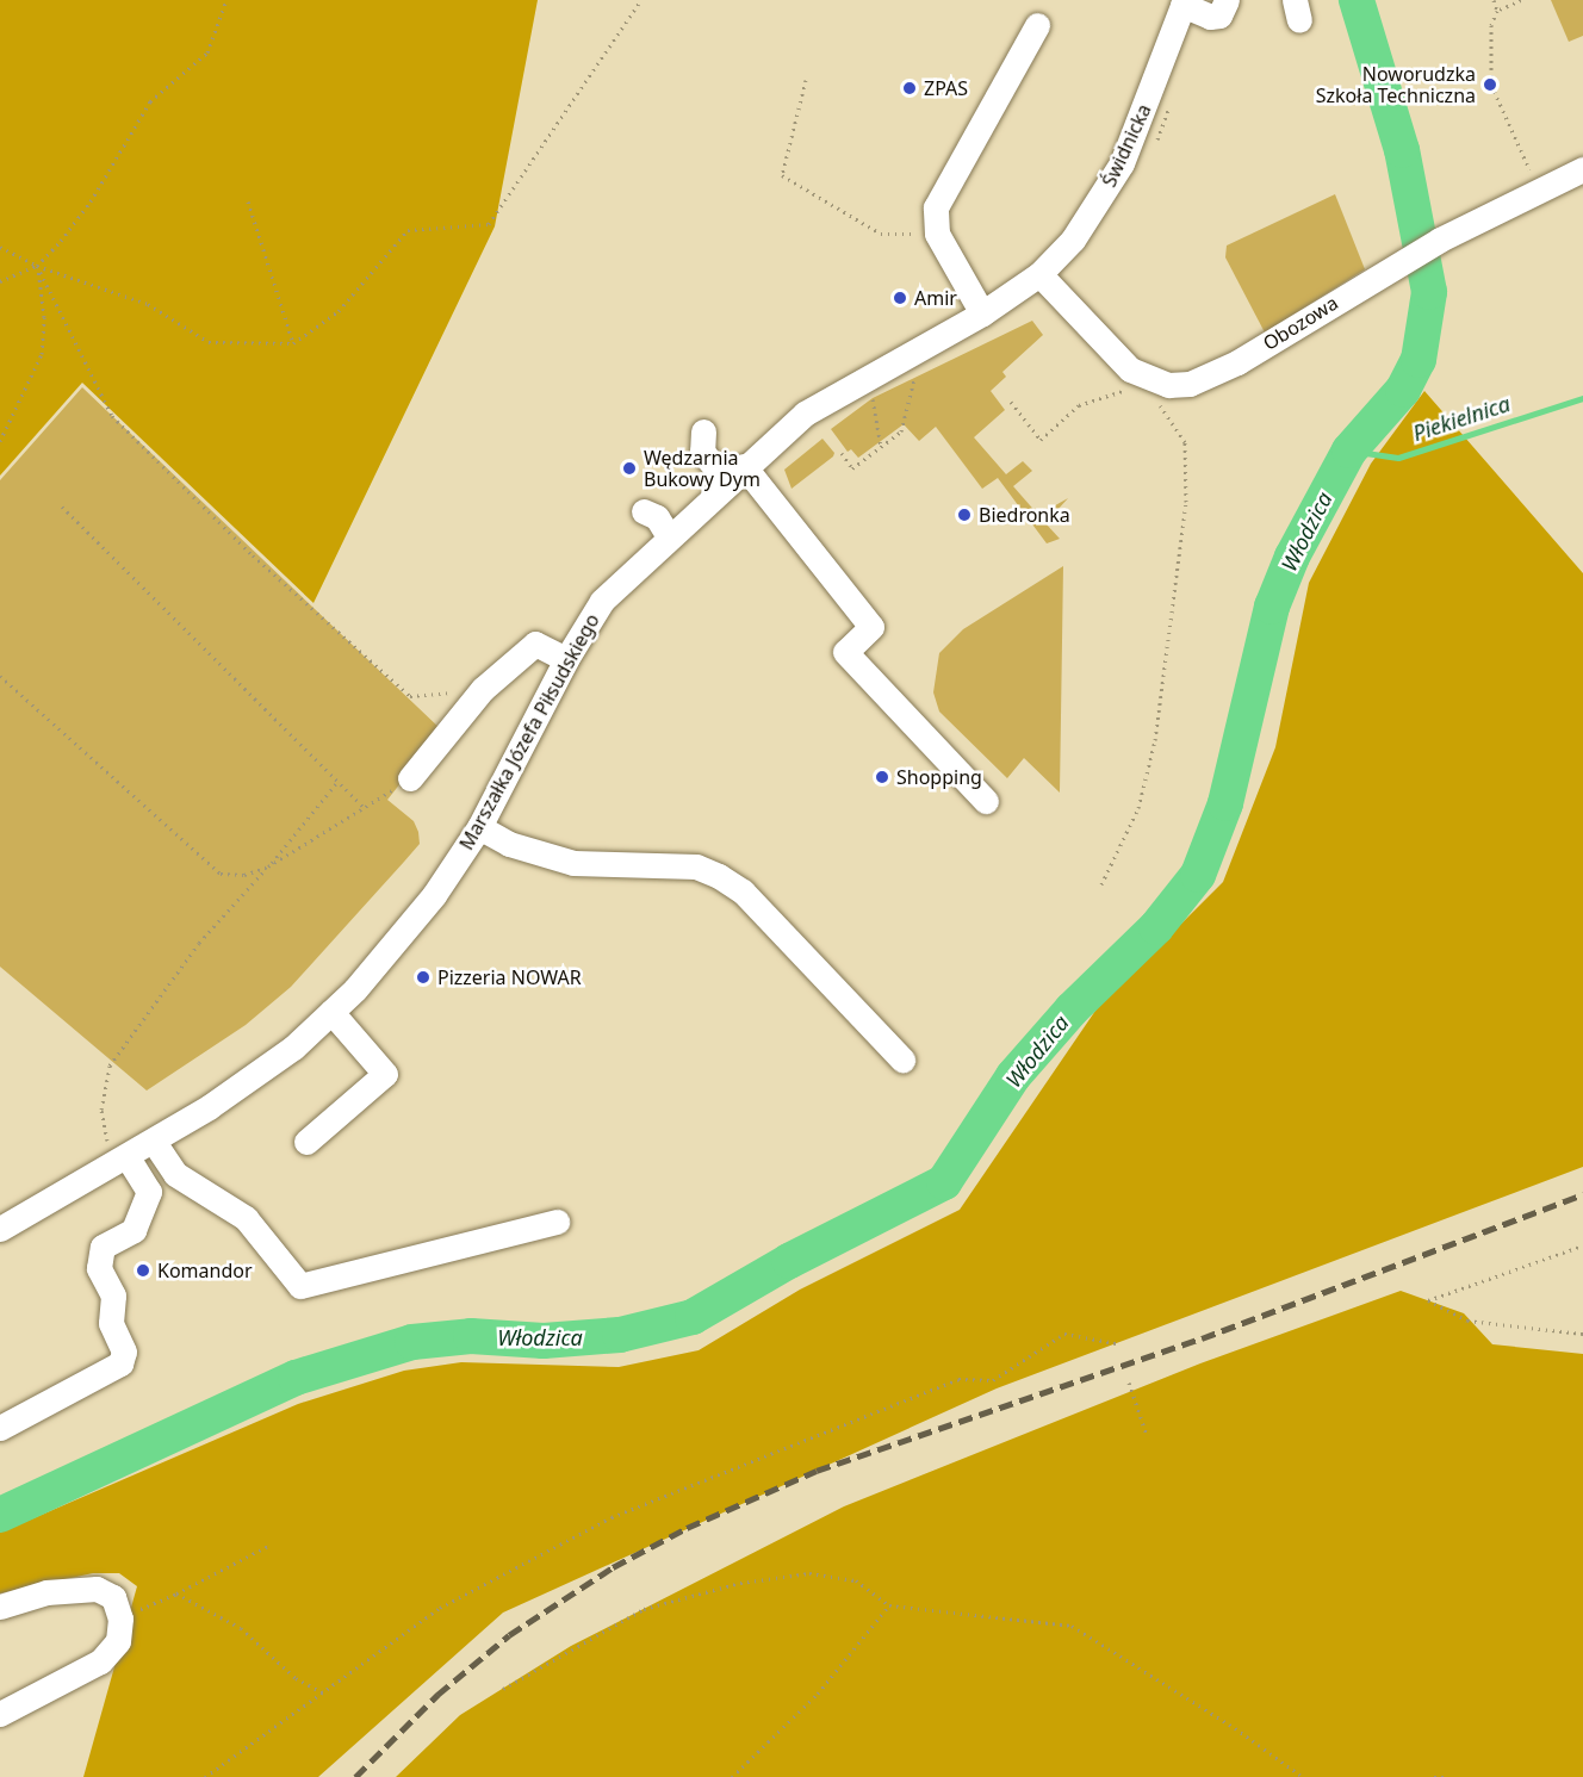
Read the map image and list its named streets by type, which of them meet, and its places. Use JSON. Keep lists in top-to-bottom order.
{
  "streets": {
    "street": ["Świdnicka", "Obozowa", "Marszałka Józefa Piłsudskiego"]
  },
  "crossings": [
    ["Świdnicka", "Obozowa"],
    ["Świdnicka", "Marszałka Józefa Piłsudskiego"],
    ["Obozowa", "Marszałka Józefa Piłsudskiego"]
  ],
  "water": ["Piekielnica", "Włodzica"],
  "places": [
    "Noworudzka Szkoła Techniczna",
    "ZPAS",
    "Amir",
    "Wędzarnia Bukowy Dym",
    "Biedronka",
    "Shopping",
    "Pizzeria NOWAR",
    "Komandor"
  ]
}
